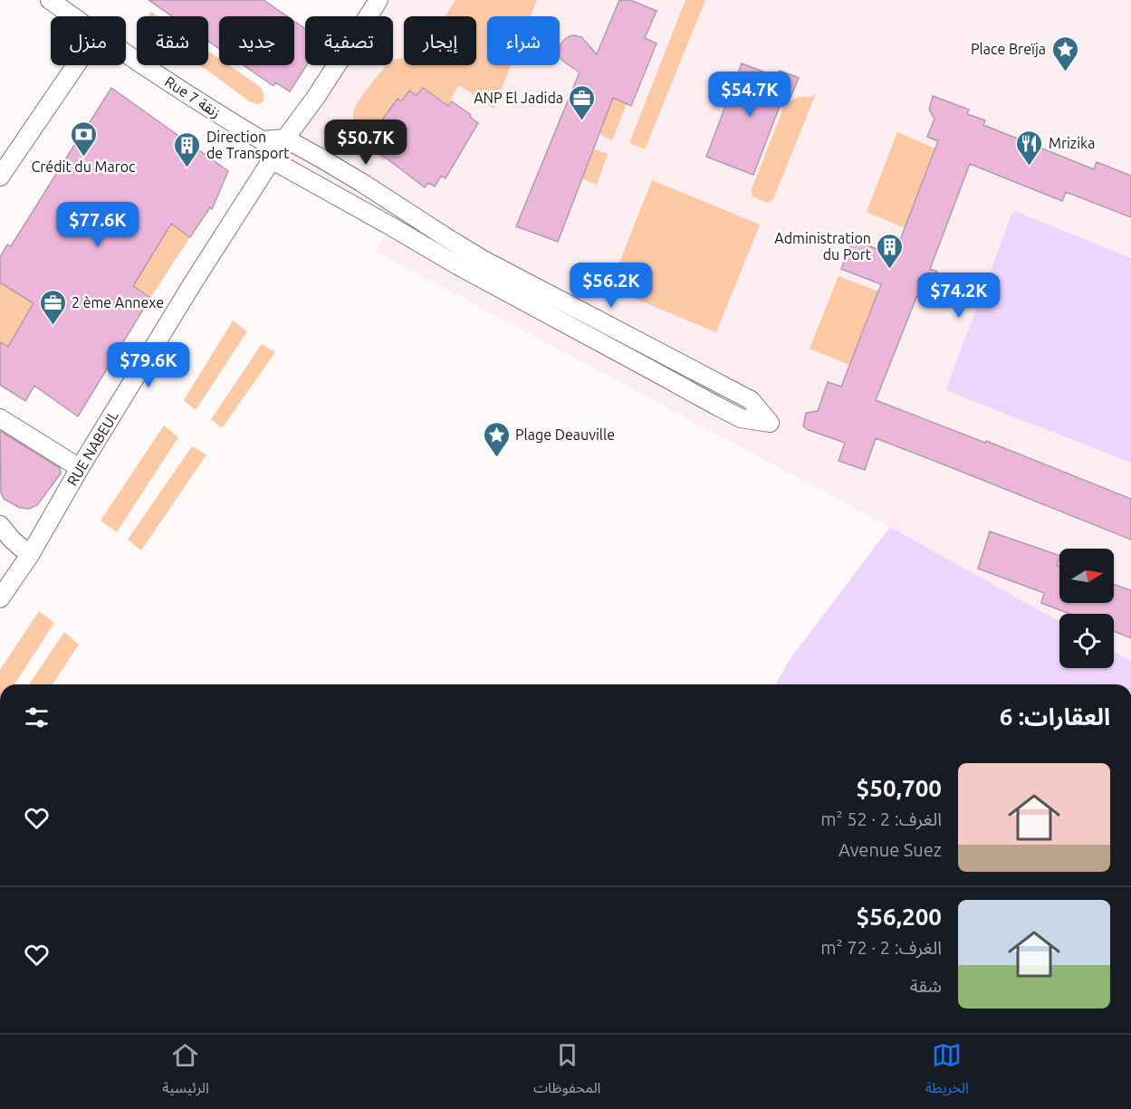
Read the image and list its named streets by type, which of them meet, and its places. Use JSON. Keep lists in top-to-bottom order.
{
  "streets": {
    "street": ["Rue 7 زنقة", "RUE NABEUL"]
  },
  "places": {
    "place": ["Place Breïja", "Plage Deauville"],
    "office": ["ANP El Jadida", "2 ème Annexe"],
    "bank": ["Crédit du Maroc"],
    "restaurant": ["Mrizika"],
    "building": ["Direction de Transport", "Administration du Port"]
  },
  "north": "right",
  "page": {
    "chip": [
      "شراء",
      "إيجار",
      "تصفية",
      "جديد",
      "شقة",
      "منزل"
    ],
    "price": [
      "$54.7K",
      "$50.7K",
      "$77.6K",
      "$56.2K",
      "$74.2K",
      "$79.6K"
    ],
    "heading": "العقارات: 6",
    "list": [
      {
        "name": "$50,700",
        "note": "الغرف: 2 · 52 m² · Avenue Suez"
      },
      {
        "name": "$56,200",
        "note": "الغرف: 2 · 72 m² · شقة"
      }
    ],
    "tabs": ["الخريطة", "المحفوظات", "الرئيسية"]
  }
}
